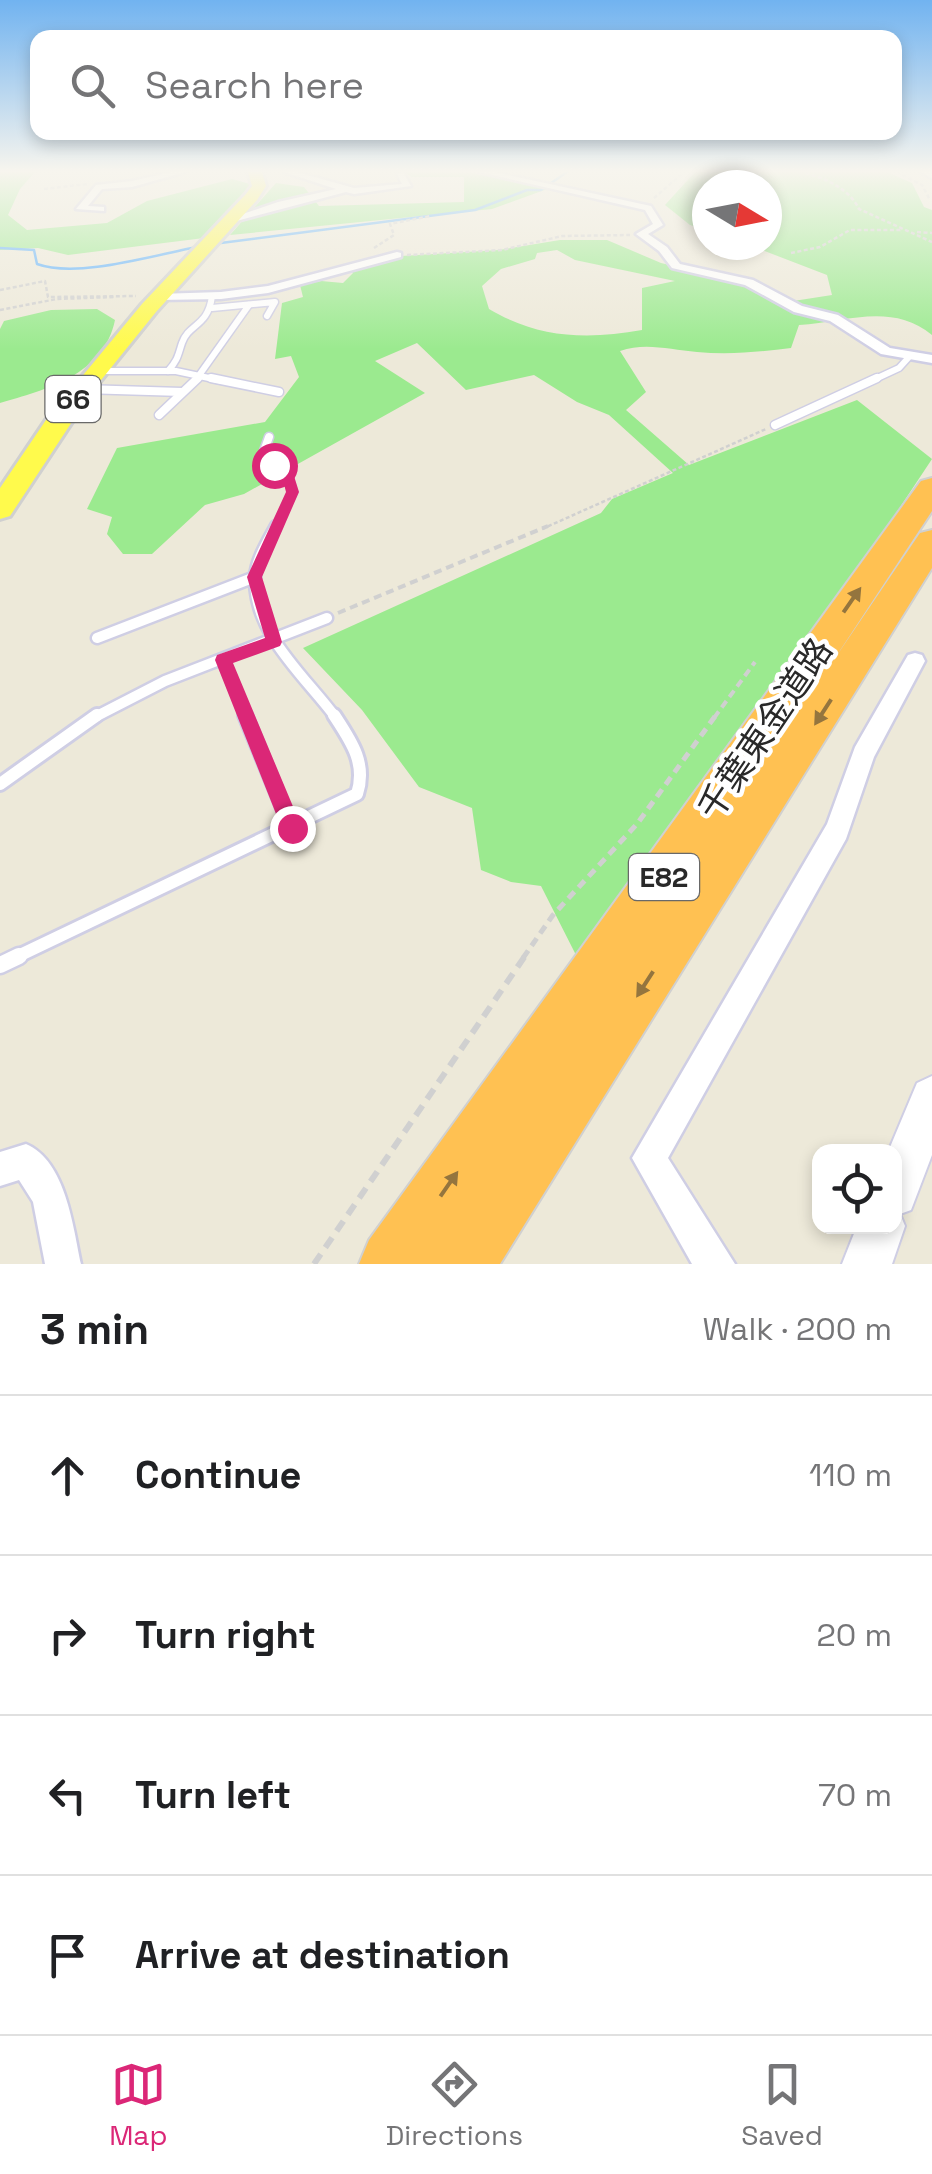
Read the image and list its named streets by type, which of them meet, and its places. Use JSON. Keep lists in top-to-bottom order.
{
  "streets": {
    "highway": ["千葉東金道路", "E82"],
    "main road": ["66"]
  },
  "north": "right",
  "page": {
    "search": "Search here",
    "heading": ["3 min", "Walk · 200 m"],
    "list": [
      ["Continue", "110 m"],
      ["Turn right", "20 m"],
      ["Turn left", "70 m"],
      "Arrive at destination"
    ],
    "nav": ["Map", "Directions", "Saved"]
  }
}
